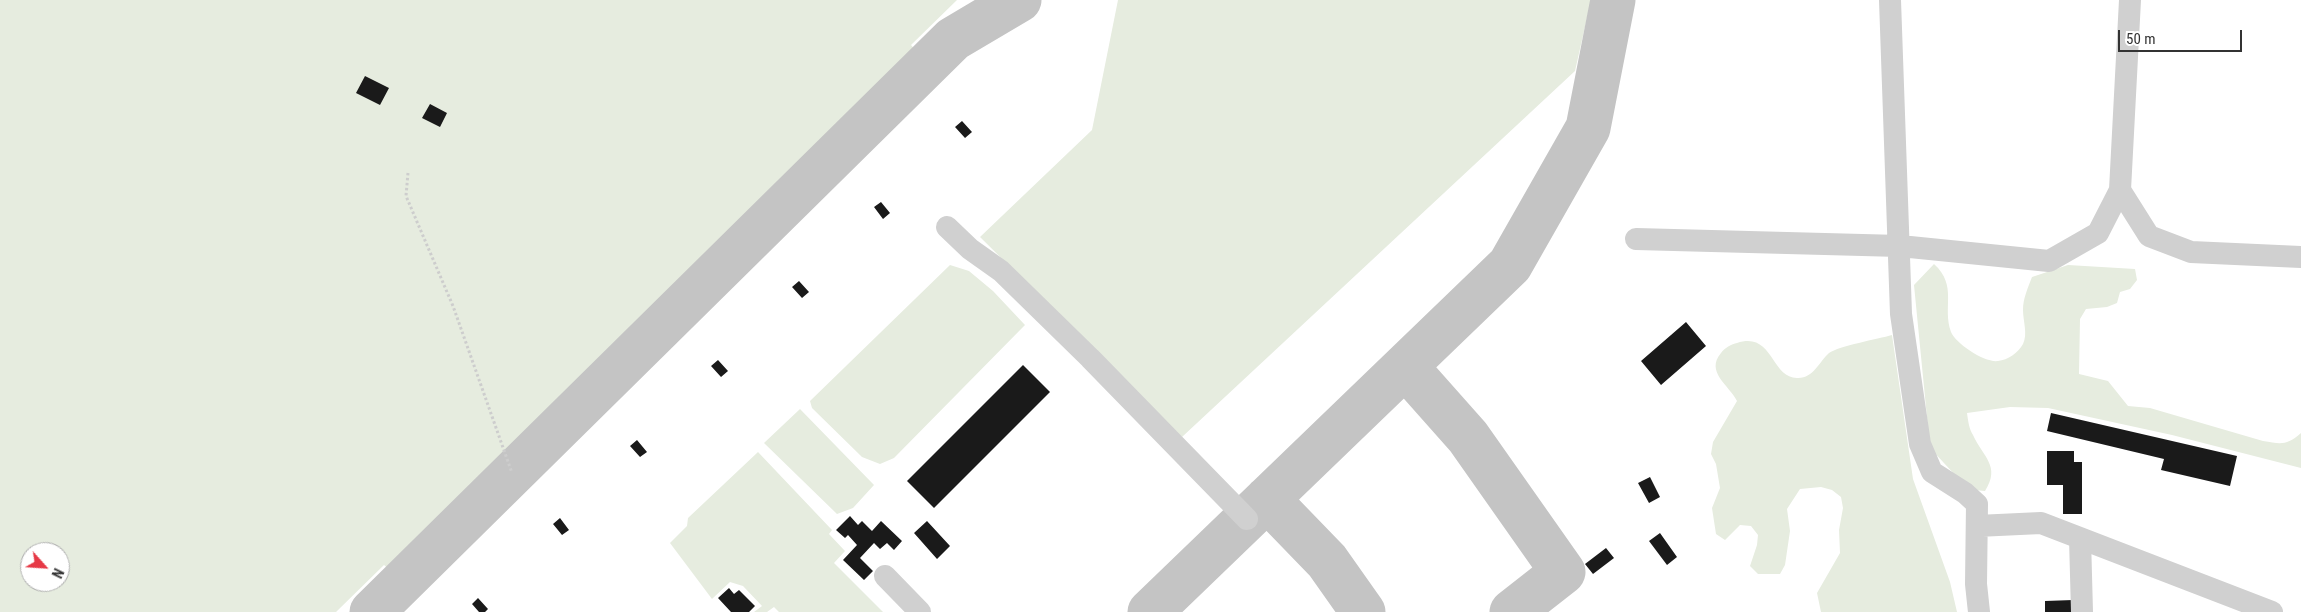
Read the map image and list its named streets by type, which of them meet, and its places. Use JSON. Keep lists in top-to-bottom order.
{
  "scale_bar": "50 m",
  "north": "bottom right"
}
